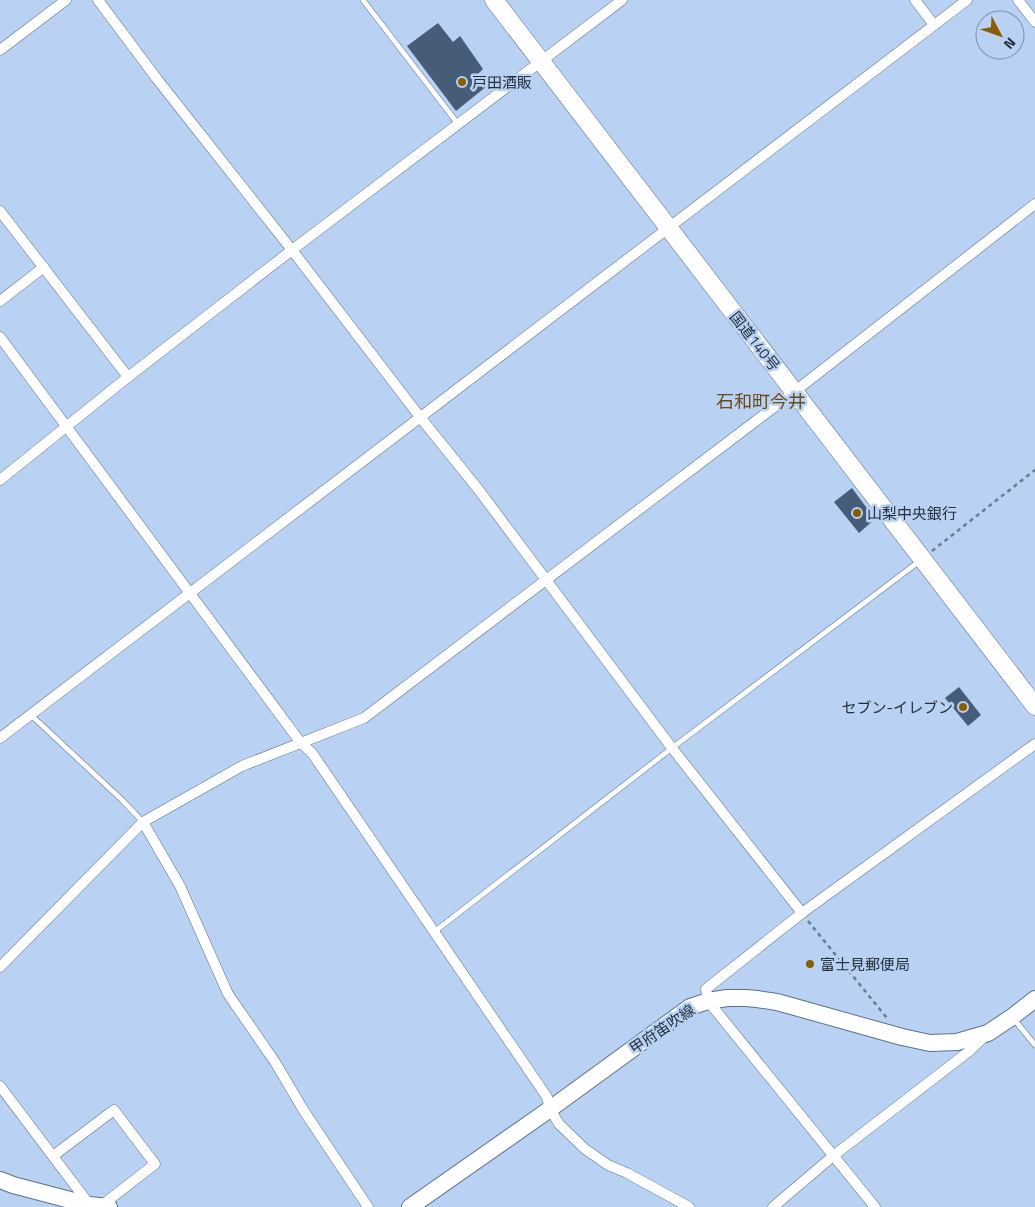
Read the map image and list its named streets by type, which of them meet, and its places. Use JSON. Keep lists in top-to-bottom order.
{
  "streets": {
    "highway": ["国道140号"],
    "main road": ["甲府笛吹線"]
  },
  "districts": ["石和町今井"],
  "places": [
    "戸田酒販",
    "山梨中央銀行",
    "セブン-イレブン",
    "富士見郵便局"
  ],
  "north": "bottom right"
}
